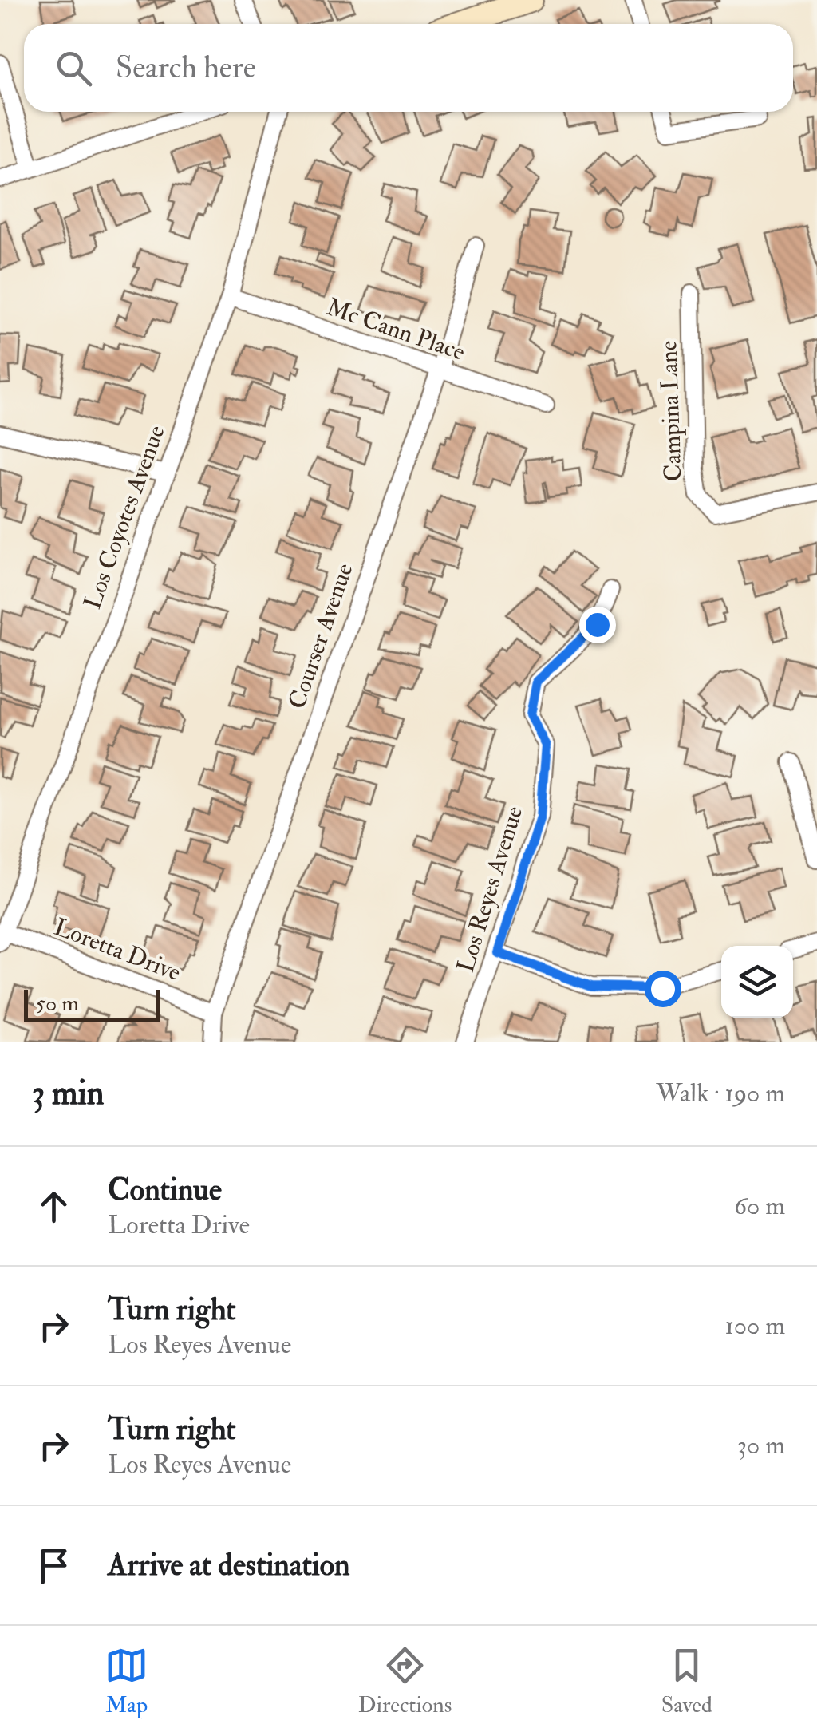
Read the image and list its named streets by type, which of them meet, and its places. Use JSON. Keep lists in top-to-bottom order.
{
  "streets": {
    "street": [
      "Mc Cann Place",
      "Campina Lane",
      "Los Coyotes Avenue",
      "Courser Avenue",
      "Los Reyes Avenue",
      "Loretta Drive"
    ]
  },
  "crossings": [
    ["Mc Cann Place", "Los Coyotes Avenue"],
    ["Mc Cann Place", "Courser Avenue"],
    ["Los Coyotes Avenue", "Loretta Drive"],
    ["Courser Avenue", "Loretta Drive"]
  ],
  "scale_bar": "50 m",
  "page": {
    "search": "Search here",
    "scale": "50 m",
    "heading": ["3 min", "Walk · 190 m"],
    "list": [
      ["Continue", "Loretta Drive", "60 m"],
      ["Turn right", "Los Reyes Avenue", "100 m"],
      ["Turn right", "Los Reyes Avenue", "30 m"],
      "Arrive at destination"
    ],
    "nav": ["Map", "Directions", "Saved"]
  }
}
